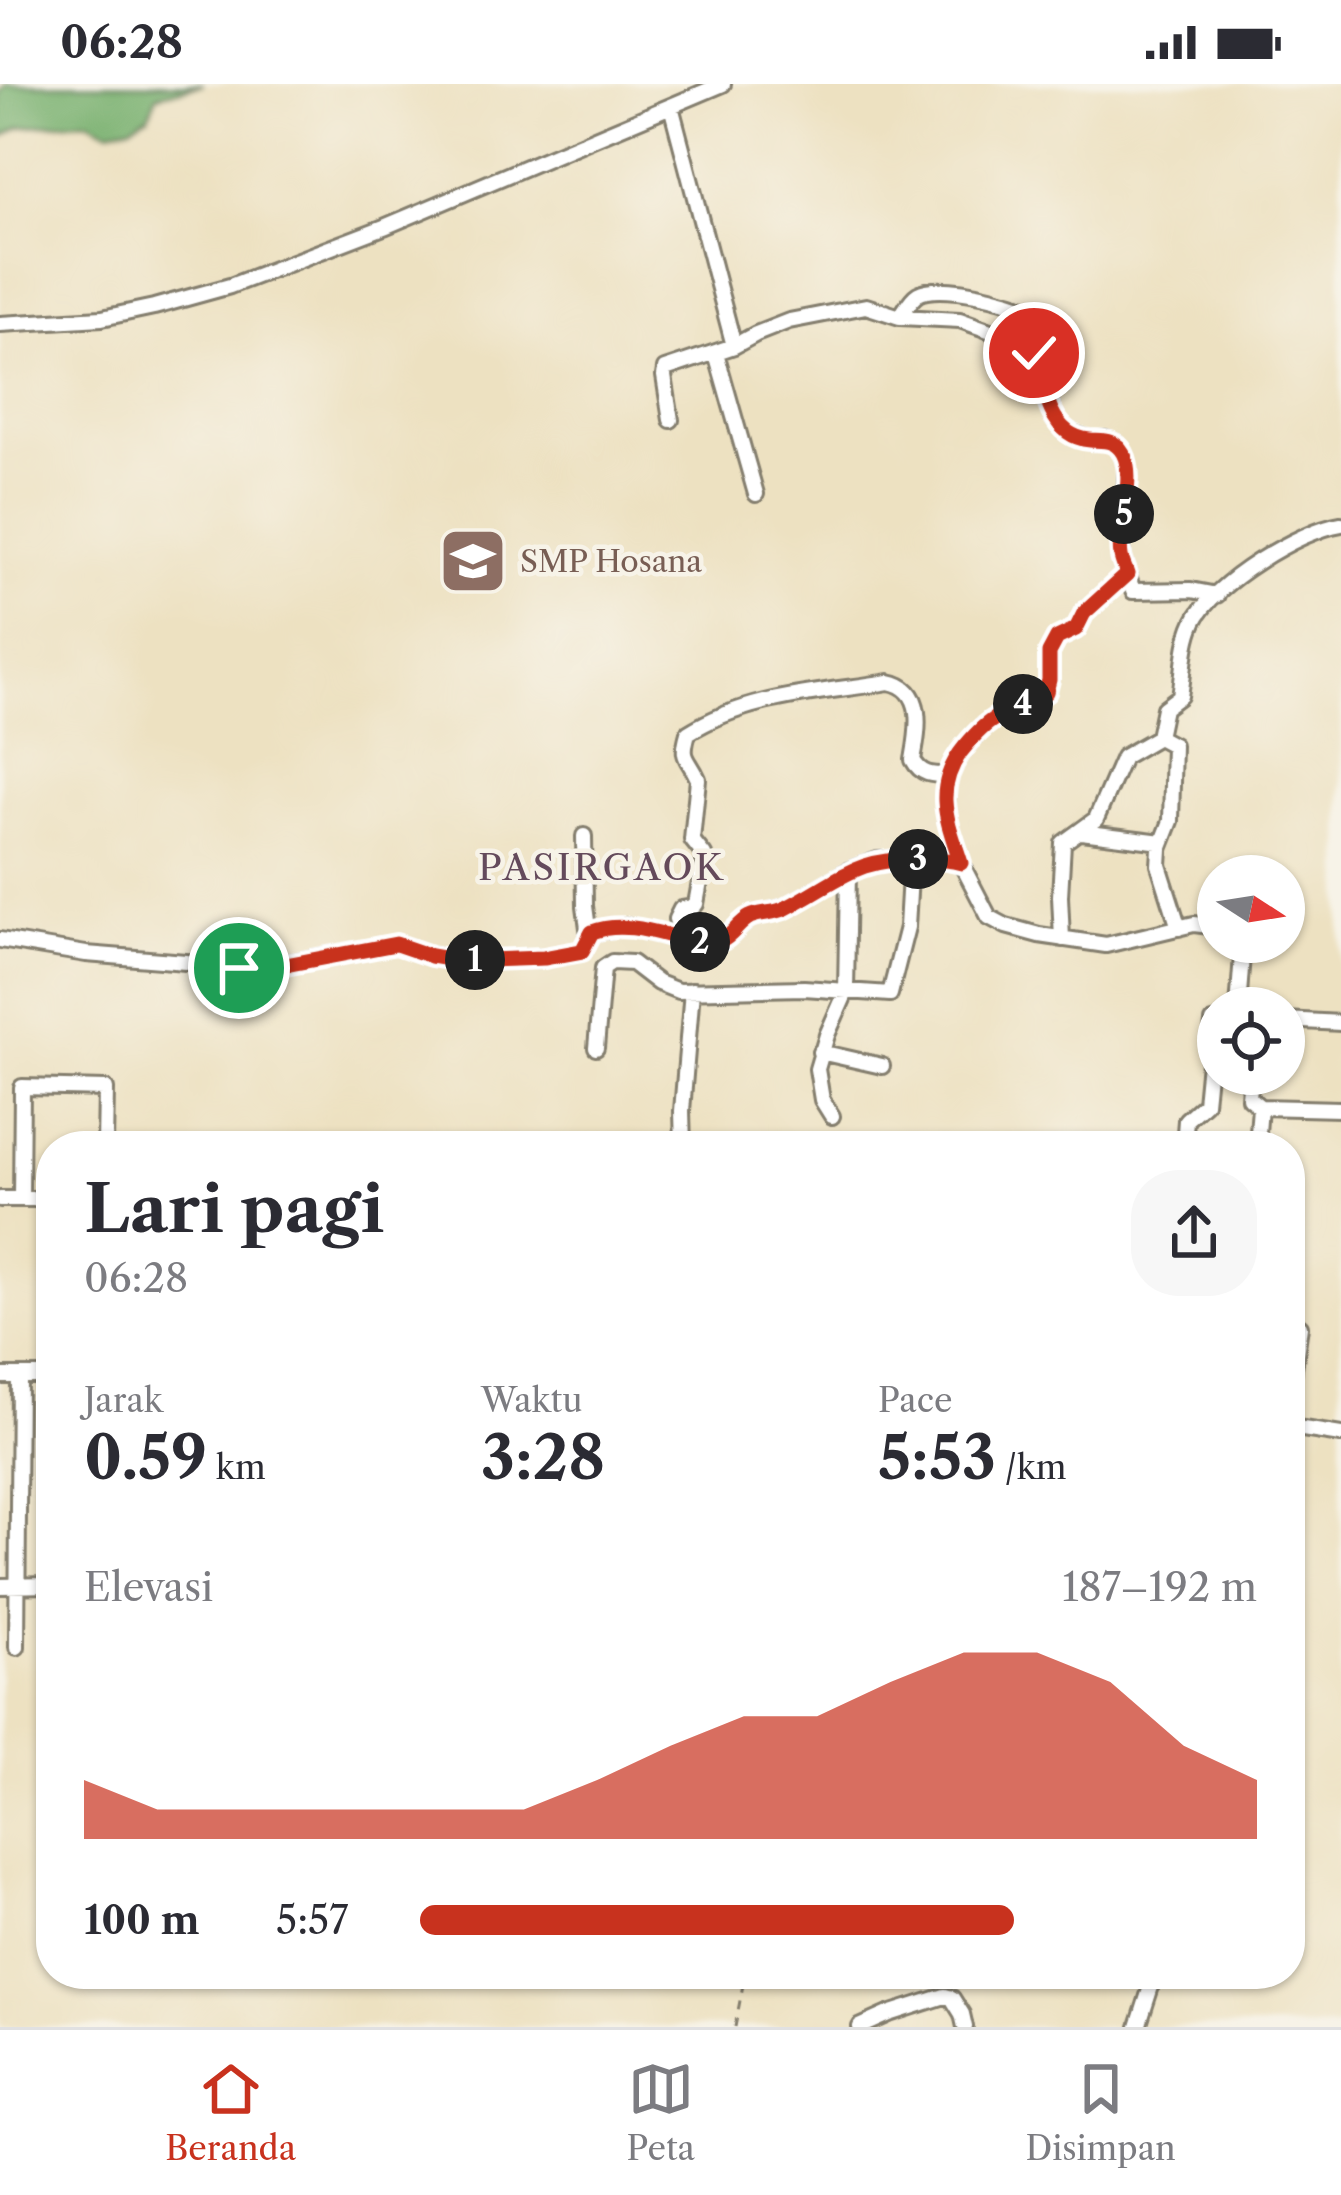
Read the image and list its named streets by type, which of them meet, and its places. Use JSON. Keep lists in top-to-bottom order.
{
  "districts": ["PASIRGAOK"],
  "places": {
    "school or university": ["SMP Hosana"]
  },
  "north": "right",
  "page": {
    "status": "06:28",
    "pins": [
      "5",
      "4",
      "3",
      "2",
      "1"
    ],
    "heading": ["Lari pagi", "06:28"],
    "stats": [
      ["Jarak", "0.59 km"],
      ["Waktu", "3:28"],
      ["Pace", "5:53 /km"]
    ],
    "chart": ["Elevasi", "187–192 m"],
    "list": [
      {
        "name": "100 m",
        "note": "5:57"
      }
    ],
    "tabs": ["Beranda", "Peta", "Disimpan"]
  }
}
